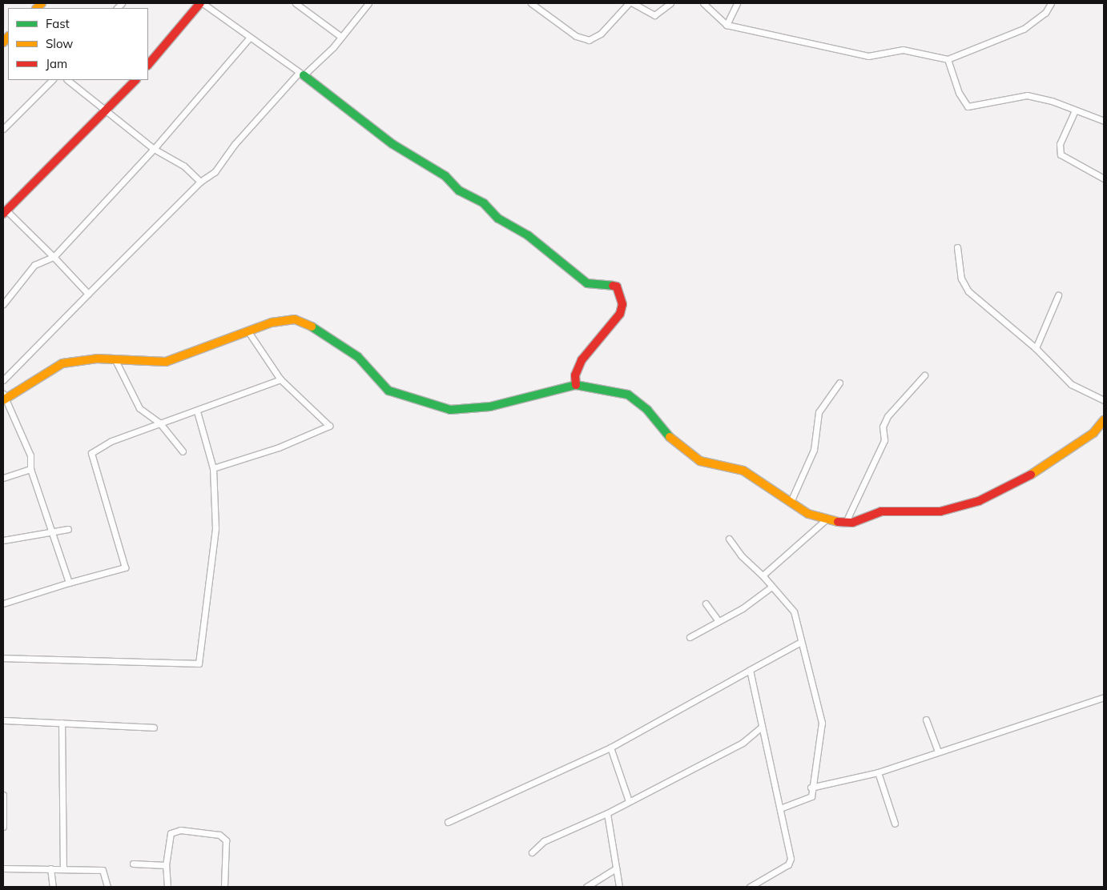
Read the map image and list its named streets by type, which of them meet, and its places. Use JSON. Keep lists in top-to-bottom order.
{
  "legend": ["Fast", "Slow", "Jam"]
}
